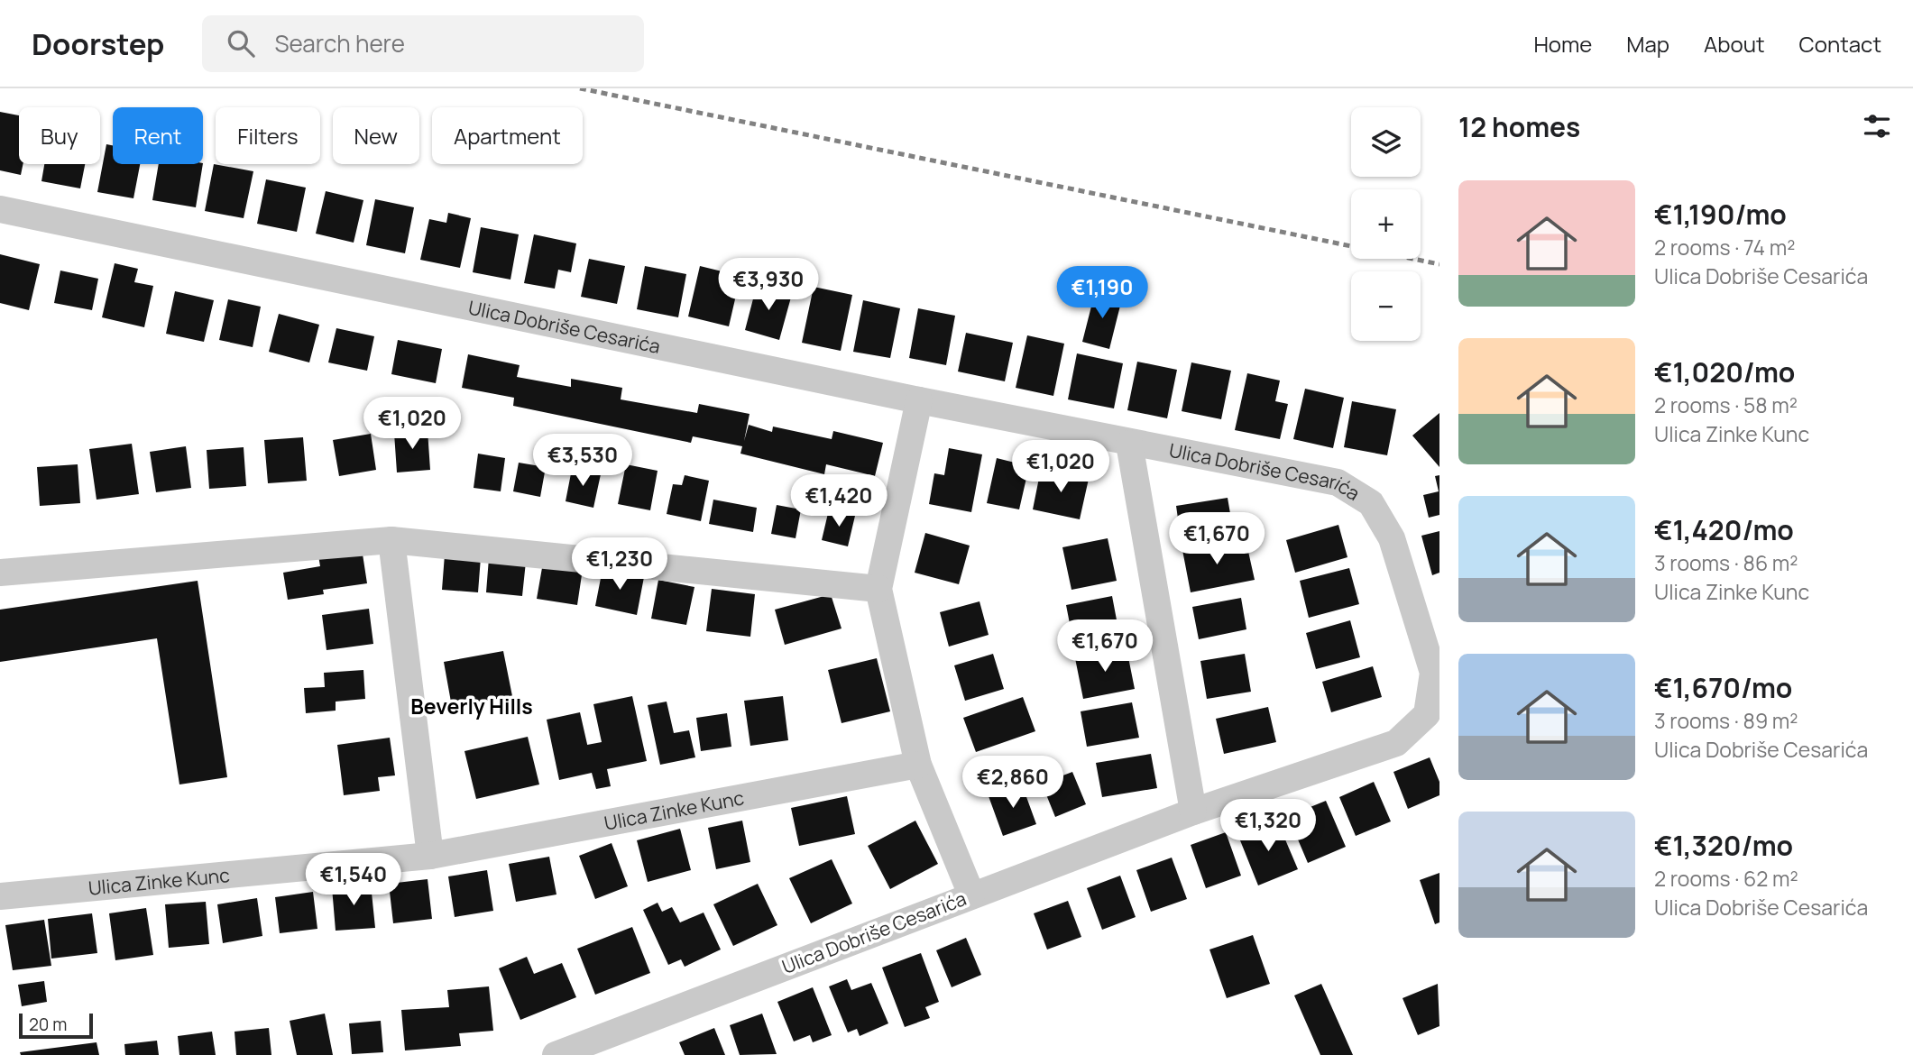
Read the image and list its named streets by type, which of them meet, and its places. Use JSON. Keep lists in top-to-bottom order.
{
  "streets": {
    "street": ["Ulica Dobriše Cesarića", "Ulica Zinke Kunc"]
  },
  "districts": ["Beverly Hills"],
  "scale_bar": "20 m",
  "page": {
    "header": "Doorstep",
    "search": "Search here",
    "nav": [
      "Home",
      "Map",
      "About",
      "Contact"
    ],
    "heading": "12 homes",
    "map_buttons": ["+", "−"],
    "chip": [
      "Buy",
      "Rent",
      "Filters",
      "New",
      "Apartment"
    ],
    "list": [
      {
        "name": "€1,190/mo",
        "note": "2 rooms · 74 m² · Ulica Dobriše Cesarića"
      },
      {
        "name": "€1,020/mo",
        "note": "2 rooms · 58 m² · Ulica Zinke Kunc"
      },
      {
        "name": "€1,420/mo",
        "note": "3 rooms · 86 m² · Ulica Zinke Kunc"
      },
      {
        "name": "€1,670/mo",
        "note": "3 rooms · 89 m² · Ulica Dobriše Cesarića"
      },
      {
        "name": "€1,320/mo",
        "note": "2 rooms · 62 m² · Ulica Dobriše Cesarića"
      }
    ],
    "price": [
      "€3,930",
      "€1,190",
      "€1,020",
      "€3,530",
      "€1,020",
      "€1,420",
      "€1,670",
      "€1,230",
      "€1,670",
      "€2,860",
      "€1,320",
      "€1,540"
    ],
    "scale": "20 m"
  }
}
